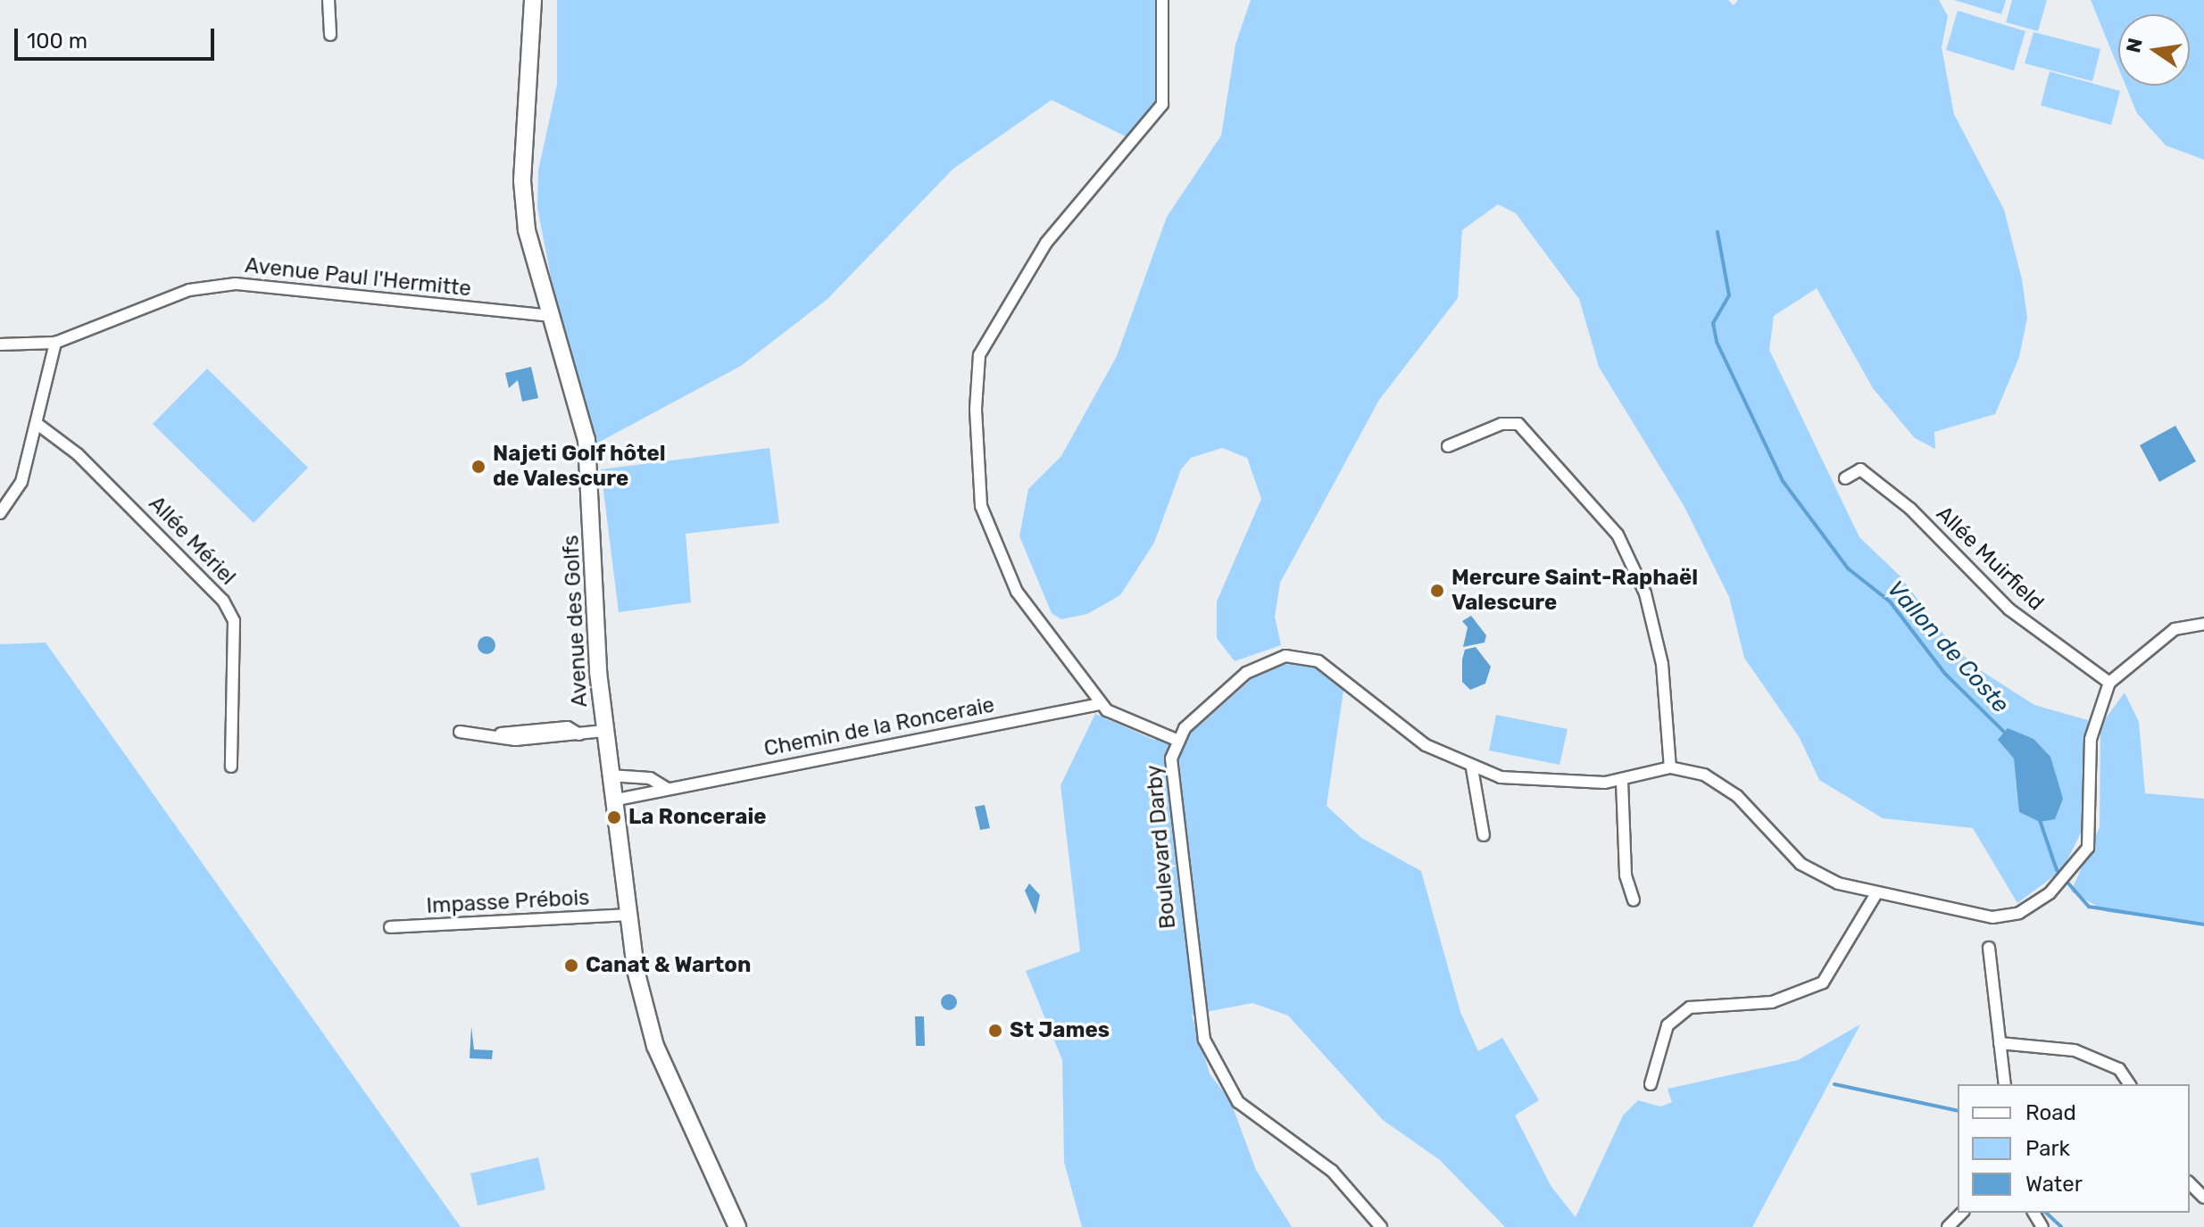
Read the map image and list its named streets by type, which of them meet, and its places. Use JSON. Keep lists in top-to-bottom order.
{
  "streets": {
    "main road": ["Avenue des Golfs"],
    "street": [
      "Avenue Paul l'Hermitte",
      "Allée Mériel",
      "Allée Muirfield",
      "Chemin de la Ronceraie",
      "Boulevard Darby",
      "Impasse Prébois"
    ]
  },
  "crossings": [
    ["Avenue Paul l'Hermitte", "Avenue des Golfs"],
    ["Avenue des Golfs", "Chemin de la Ronceraie"],
    ["Avenue des Golfs", "Impasse Prébois"]
  ],
  "water": ["Vallon de Coste"],
  "places": [
    "Najeti Golf hôtel de Valescure",
    "Mercure Saint-Raphaël Valescure",
    "La Ronceraie",
    "Canat & Warton",
    "St James"
  ],
  "legend": ["Road", "Park", "Water"],
  "scale_bar": "100 m",
  "north": "left"
}
